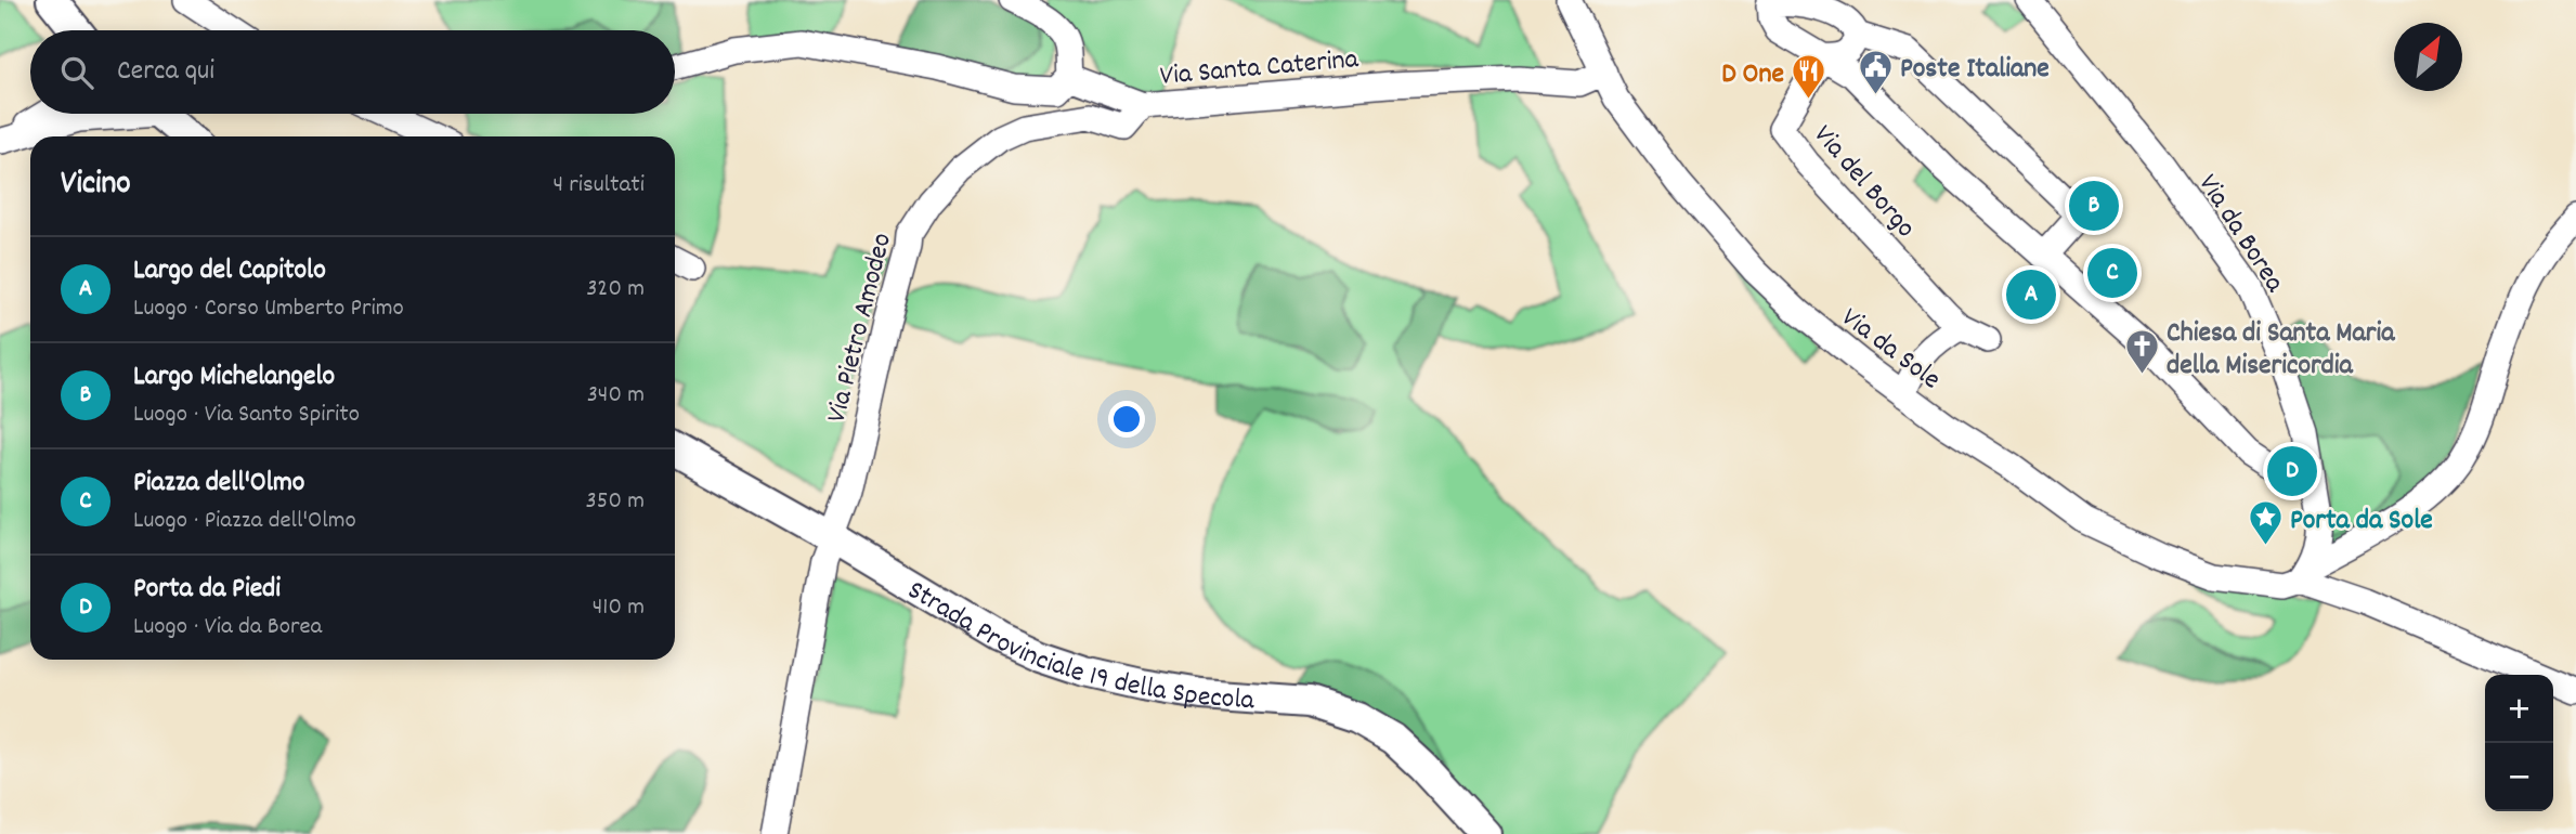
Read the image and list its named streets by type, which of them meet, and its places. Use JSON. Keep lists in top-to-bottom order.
{
  "streets": {
    "main road": ["Strada Provinciale 19 della Specola"],
    "street": [
      "Via Santa Caterina",
      "Via del Borgo",
      "Via da Borea",
      "Via Pietro Amodeo",
      "Via da Sole"
    ]
  },
  "crossings": [
    ["Via Santa Caterina", "Via Pietro Amodeo"],
    ["Via Santa Caterina", "Via da Sole"],
    ["Via da Borea", "Via da Sole"],
    ["Via Pietro Amodeo", "Strada Provinciale 19 della Specola"]
  ],
  "places": {
    "public building": ["Poste Italiane"],
    "restaurant": ["D One"],
    "church": ["Chiesa di Santa Maria della Misericordia"],
    "place": ["Porta da Sole"]
  },
  "north": "top right",
  "page": {
    "search": "Cerca qui",
    "heading": ["Vicino", "4 risultati"],
    "pins": [
      "B",
      "C",
      "A",
      "D"
    ],
    "list": [
      {
        "mark": "A",
        "name": "Largo del Capitolo",
        "note": "Luogo · Corso Umberto Primo",
        "value": "320 m"
      },
      {
        "mark": "B",
        "name": "Largo Michelangelo",
        "note": "Luogo · Via Santo Spirito",
        "value": "340 m"
      },
      {
        "mark": "C",
        "name": "Piazza dell'Olmo",
        "note": "Luogo · Piazza dell'Olmo",
        "value": "350 m"
      },
      {
        "mark": "D",
        "name": "Porta da Piedi",
        "note": "Luogo · Via da Borea",
        "value": "410 m"
      }
    ],
    "map_buttons": ["+", "−"]
  }
}
